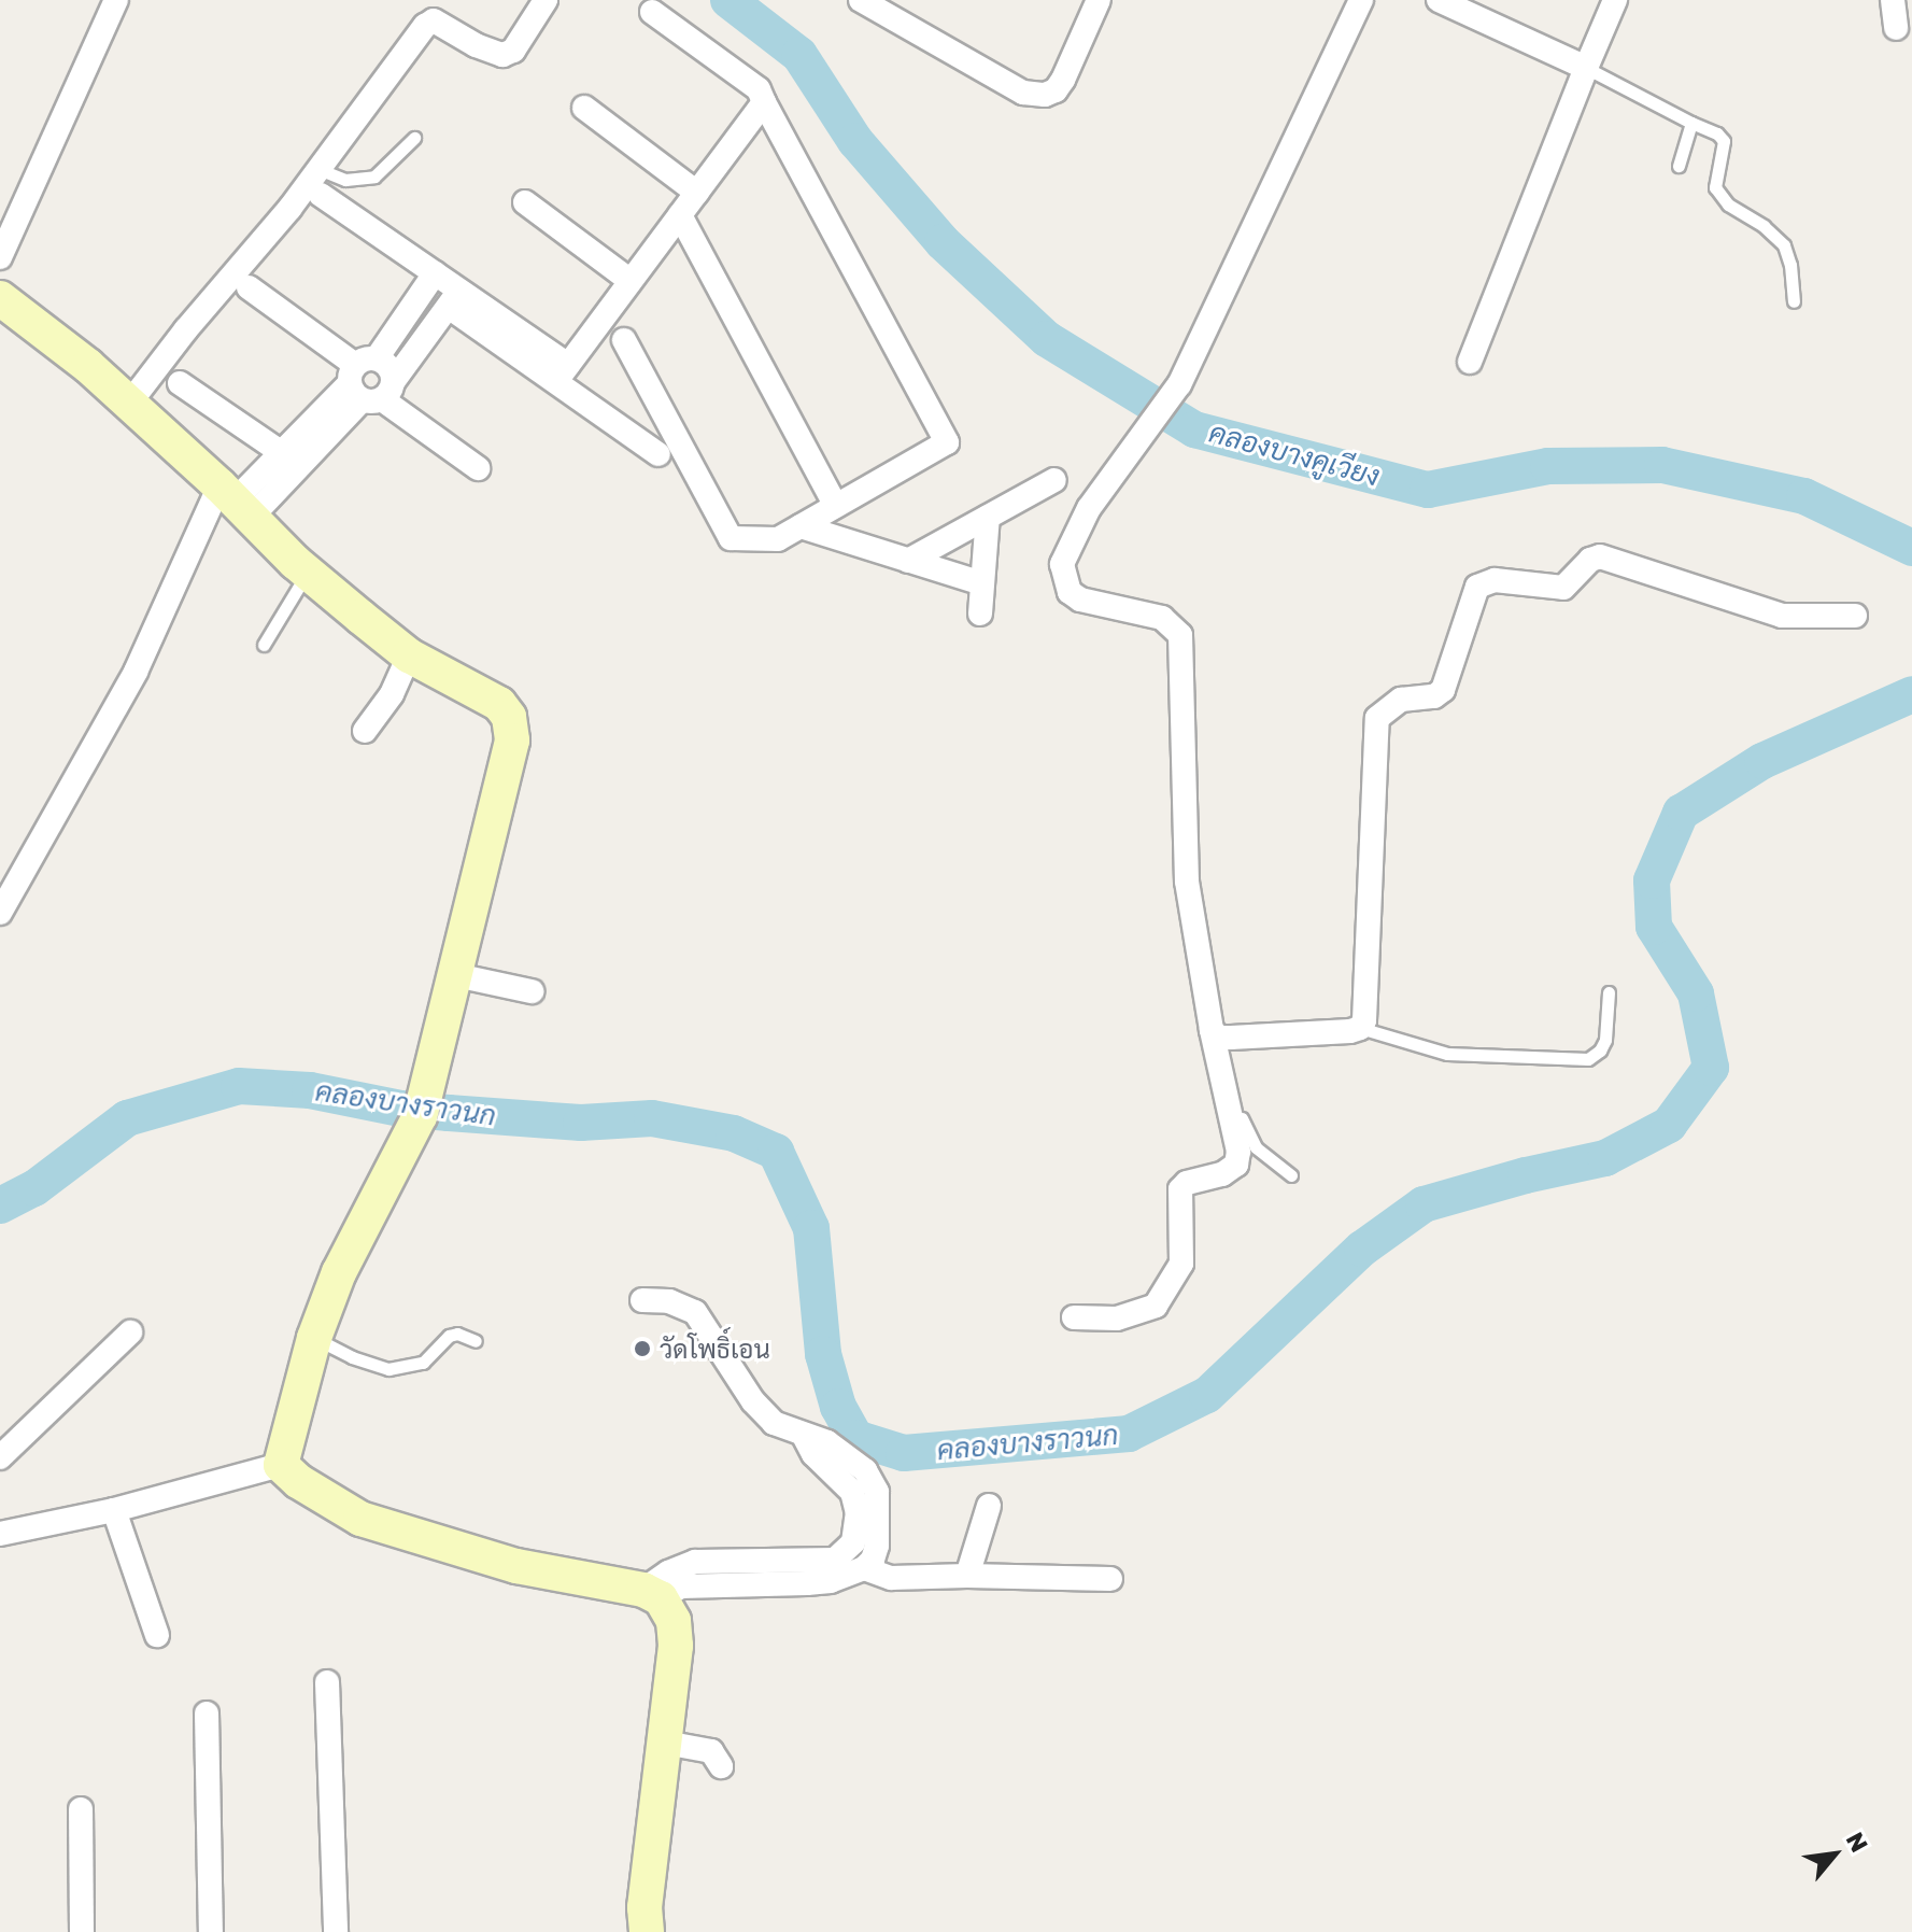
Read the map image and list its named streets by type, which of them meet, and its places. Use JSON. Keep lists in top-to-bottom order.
{
  "water": ["คลองบางคูเวียง", "คลองบางราวนก"],
  "places": ["วัดโพธิ์เอน"],
  "north": "top right"
}
